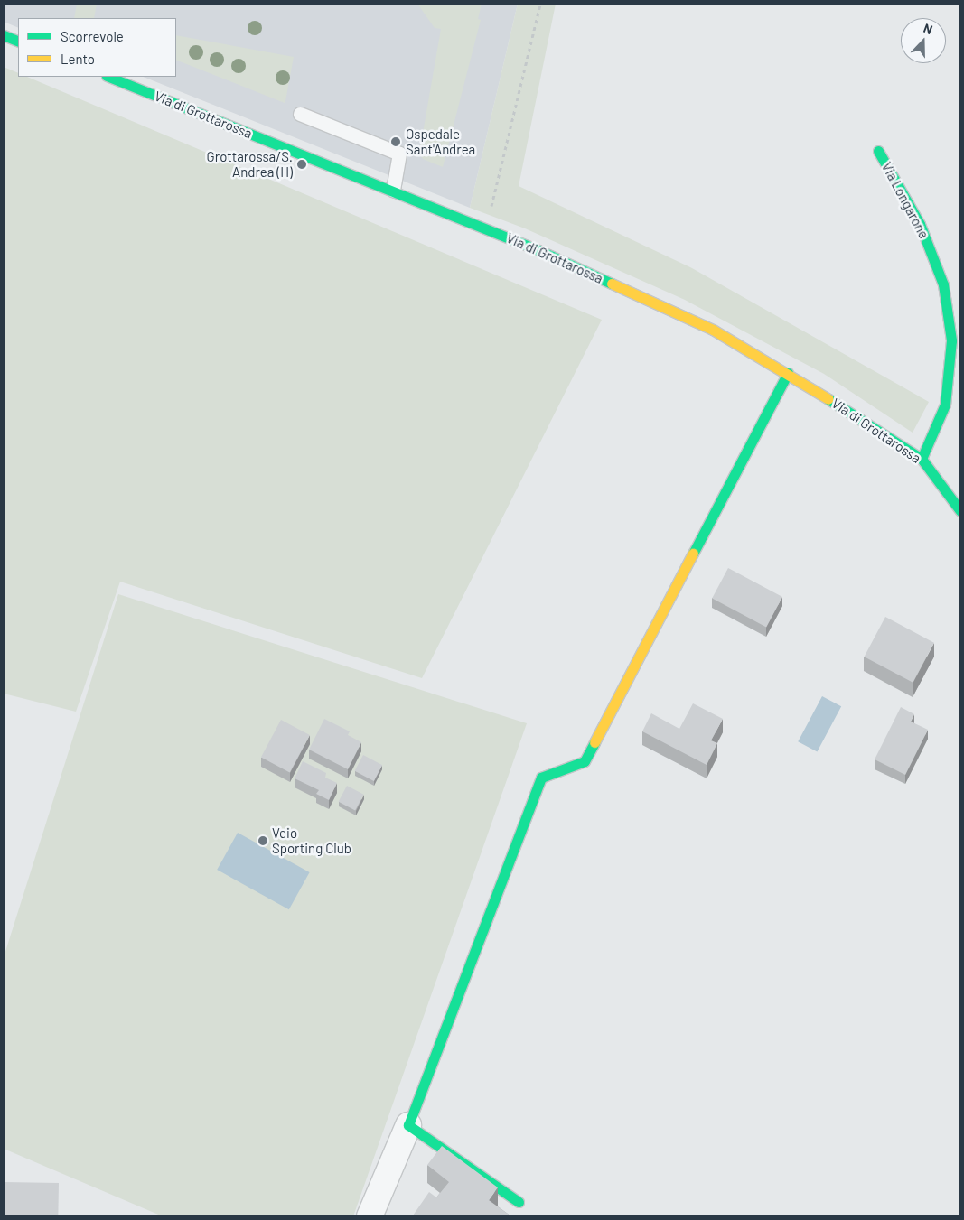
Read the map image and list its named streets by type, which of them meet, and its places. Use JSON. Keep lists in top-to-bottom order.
{
  "streets": {
    "street": ["Via di Grottarossa", "Via Longarone"]
  },
  "crossings": [
    ["Via di Grottarossa", "Via Longarone"]
  ],
  "places": ["Ospedale Sant'Andrea", "Grottarossa/S. Andrea (H)", "Veio Sporting Club"],
  "legend": ["Scorrevole", "Lento"],
  "north": "top"
}
